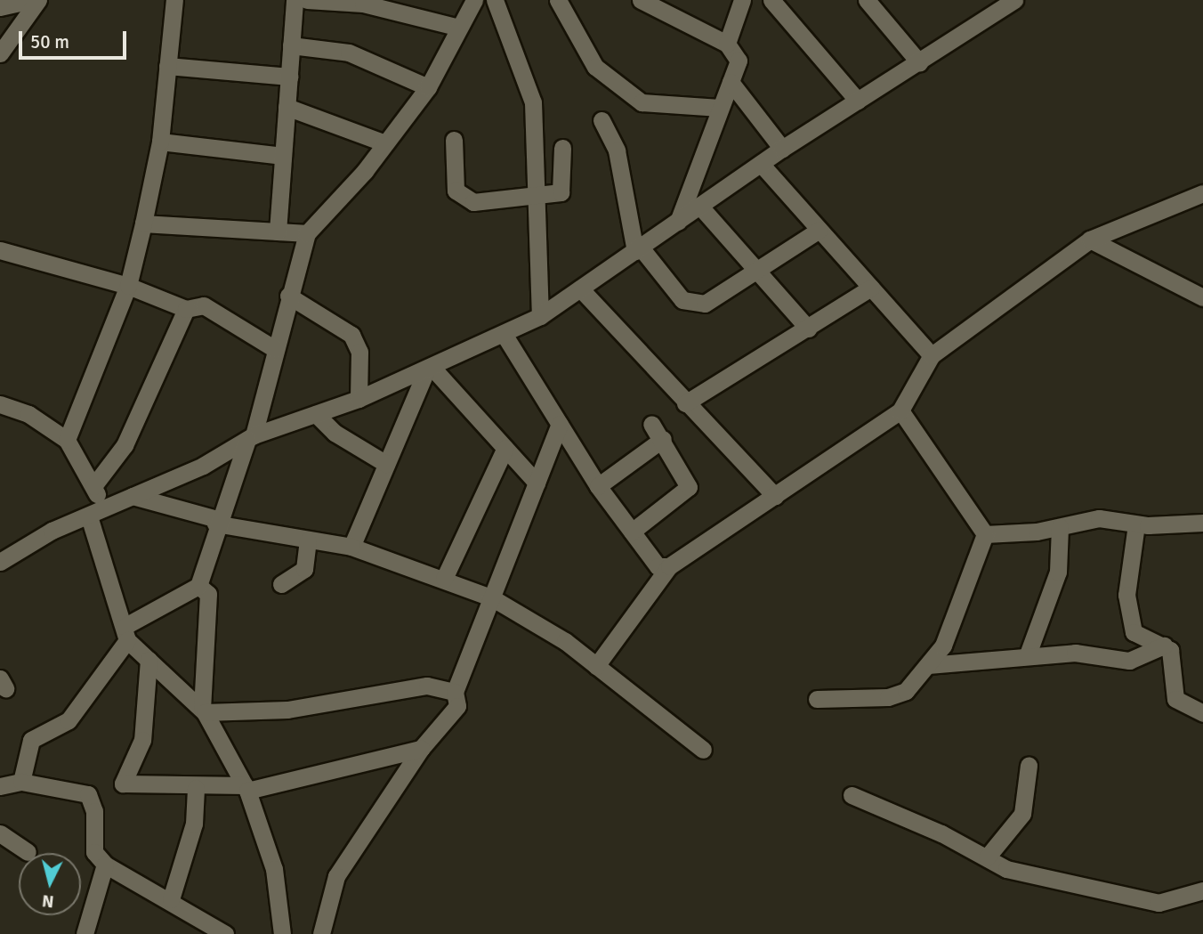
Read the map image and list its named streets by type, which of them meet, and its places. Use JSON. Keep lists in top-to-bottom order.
{
  "scale_bar": "50 m",
  "north": "bottom"
}
